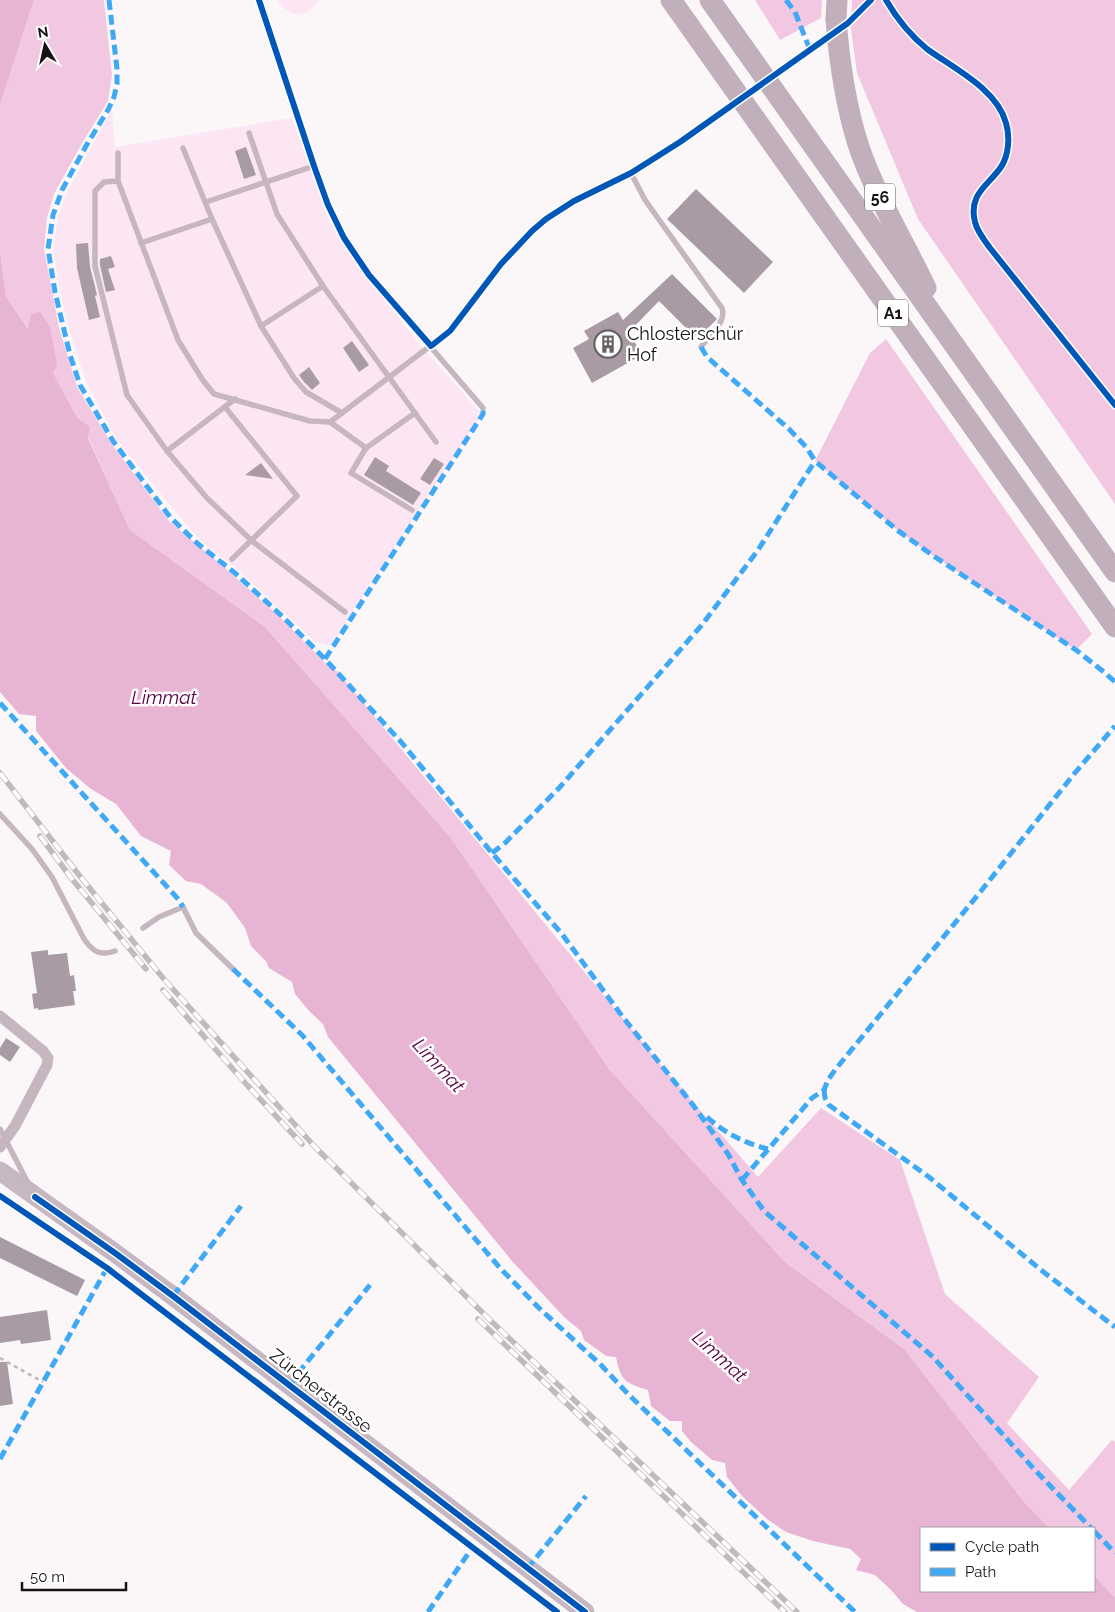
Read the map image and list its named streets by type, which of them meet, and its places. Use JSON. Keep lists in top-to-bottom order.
{
  "streets": {
    "highway": ["56", "A1"],
    "main road": ["Zürcherstrasse"]
  },
  "crossings": [
    ["56", "A1"]
  ],
  "water": ["Limmat"],
  "places": {
    "building": ["Chlosterschür Hof"]
  },
  "legend": ["Cycle path", "Path"],
  "scale_bar": "50 m",
  "north": "top"
}
